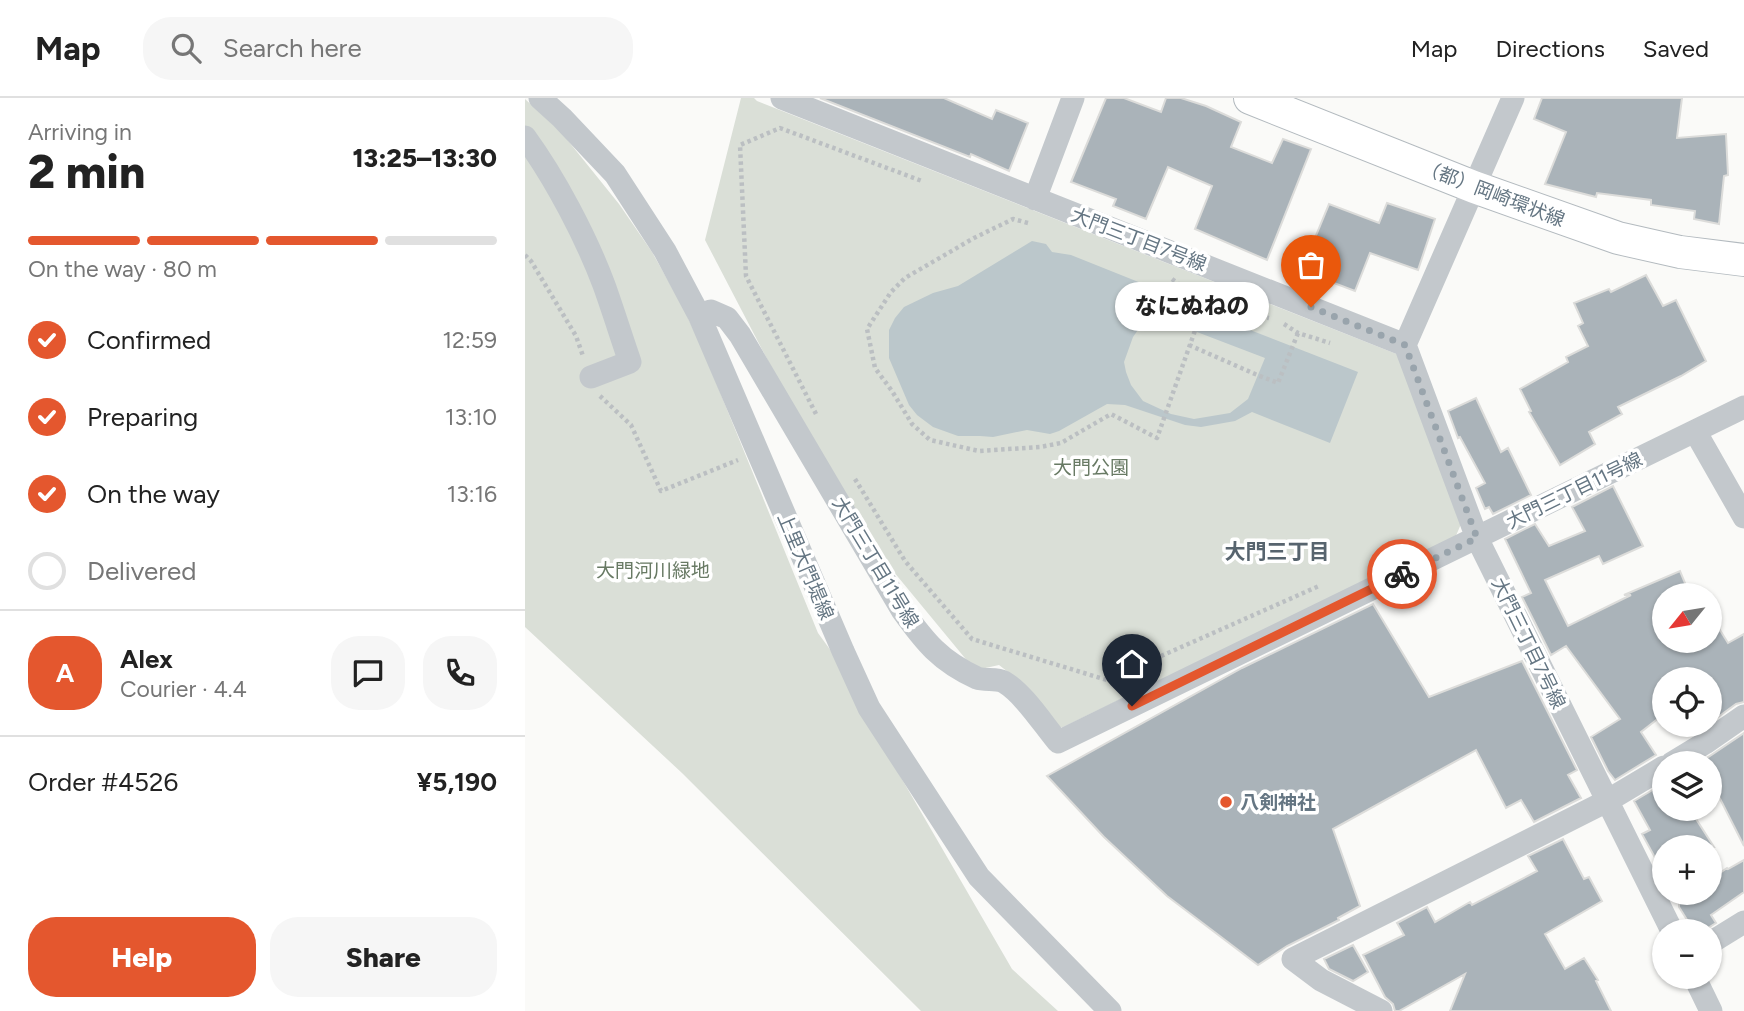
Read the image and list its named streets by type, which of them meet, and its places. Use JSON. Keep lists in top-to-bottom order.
{
  "streets": {
    "street": [
      "（都）岡崎環状線",
      "大門三丁目7号線",
      "大門三丁目11号線",
      "上里大門堤線"
    ]
  },
  "crossings": [
    ["大門三丁目7号線", "大門三丁目11号線"],
    ["大門三丁目11号線", "上里大門堤線"]
  ],
  "districts": ["大門三丁目"],
  "parks": ["大門公園", "大門河川緑地"],
  "places": ["なにぬねの", "八剣神社"],
  "north": "bottom left",
  "page": {
    "header": "Map",
    "search": "Search here",
    "nav": ["Map", "Directions", "Saved"],
    "heading": ["2 min", "Arriving in", "13:25–13:30"],
    "panel": [
      "Alex",
      "Courier · 4.4",
      "Order #4526",
      "¥5,190"
    ],
    "bar": "On the way · 80 m",
    "bubble": "なにぬねの",
    "list": [
      ["Confirmed", "12:59"],
      ["Preparing", "13:10"],
      ["On the way", "13:16"],
      "Delivered"
    ],
    "map_buttons": ["+", "−"],
    "round": "A",
    "buttons": ["Help", "Share"]
  }
}
